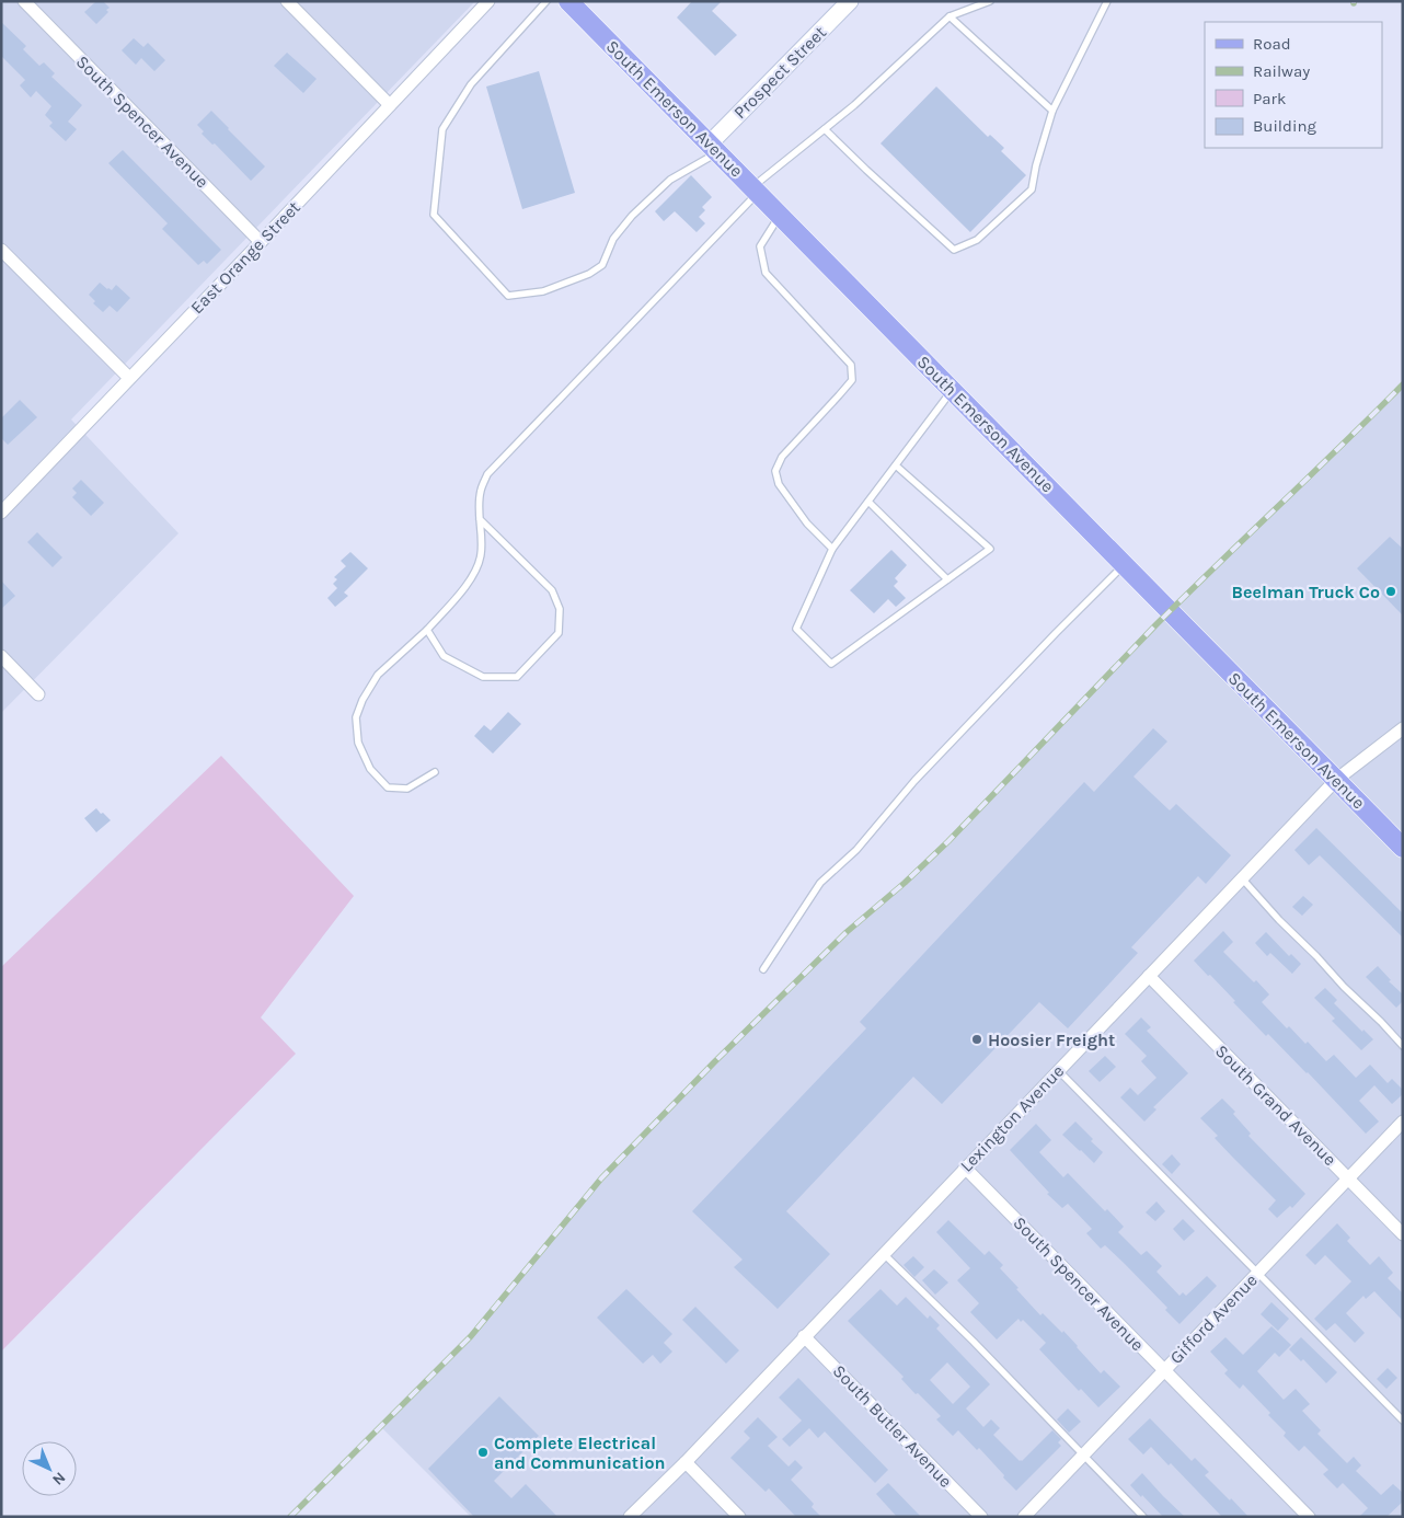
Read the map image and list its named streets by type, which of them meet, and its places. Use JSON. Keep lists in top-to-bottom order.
{
  "streets": {
    "main road": ["Prospect Street", "South Emerson Avenue"],
    "street": [
      "South Spencer Avenue",
      "East Orange Street",
      "South Grand Avenue",
      "Lexington Avenue",
      "Gifford Avenue",
      "South Butler Avenue"
    ]
  },
  "crossings": [
    ["Prospect Street", "South Emerson Avenue"],
    ["South Emerson Avenue", "Lexington Avenue"],
    ["South Spencer Avenue", "East Orange Street"],
    ["South Spencer Avenue", "Lexington Avenue"],
    ["South Spencer Avenue", "Gifford Avenue"],
    ["South Grand Avenue", "Lexington Avenue"],
    ["South Grand Avenue", "Gifford Avenue"],
    ["Lexington Avenue", "South Butler Avenue"]
  ],
  "places": ["Beelman Truck Co", "Hoosier Freight", "Complete Electrical and Communication"],
  "legend": [
    "Road",
    "Railway",
    "Park",
    "Building"
  ],
  "north": "bottom right"
}
